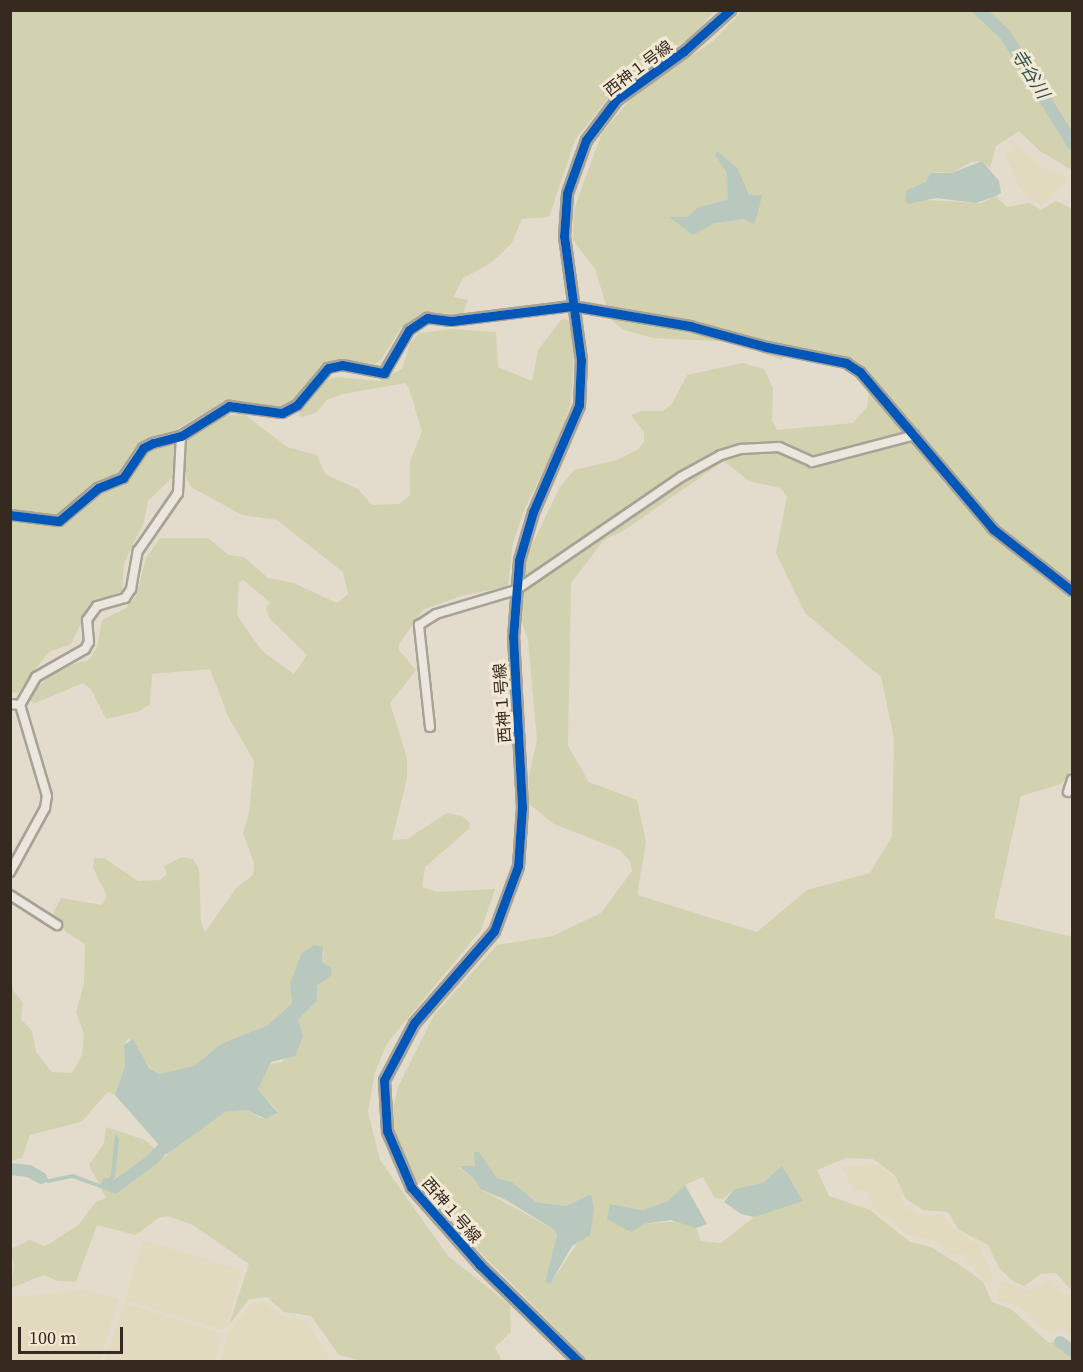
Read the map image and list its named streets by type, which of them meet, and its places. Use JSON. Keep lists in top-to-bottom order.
{
  "streets": {
    "street": ["西神１号線"]
  },
  "water": ["寺谷川"],
  "scale_bar": "100 m"
}
